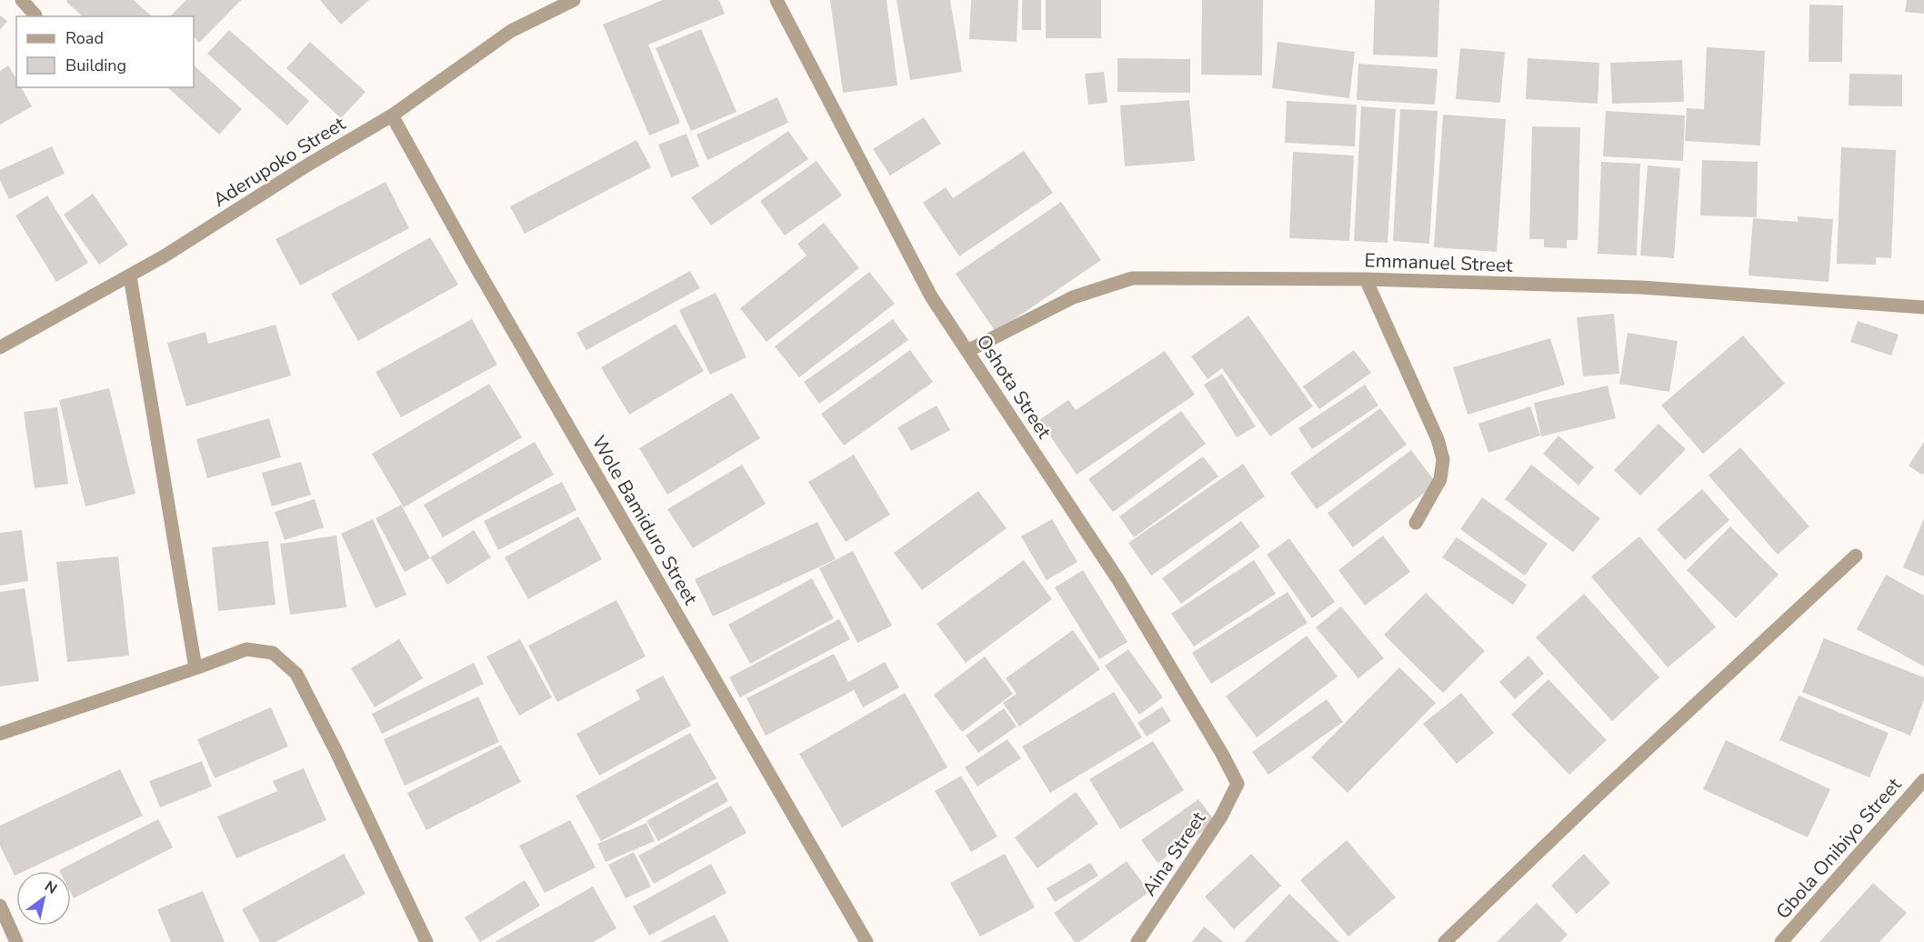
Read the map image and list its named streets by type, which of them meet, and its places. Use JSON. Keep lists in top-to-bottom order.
{
  "streets": {
    "street": [
      "Aderupoko Street",
      "Emmanuel Street",
      "Oshota Street",
      "Wole Bamiduro Street",
      "Gbola Onibiyo Street",
      "Aina Street"
    ]
  },
  "crossings": [
    ["Aderupoko Street", "Wole Bamiduro Street"],
    ["Emmanuel Street", "Oshota Street"],
    ["Oshota Street", "Aina Street"]
  ],
  "legend": ["Road", "Building"],
  "north": "top right"
}
